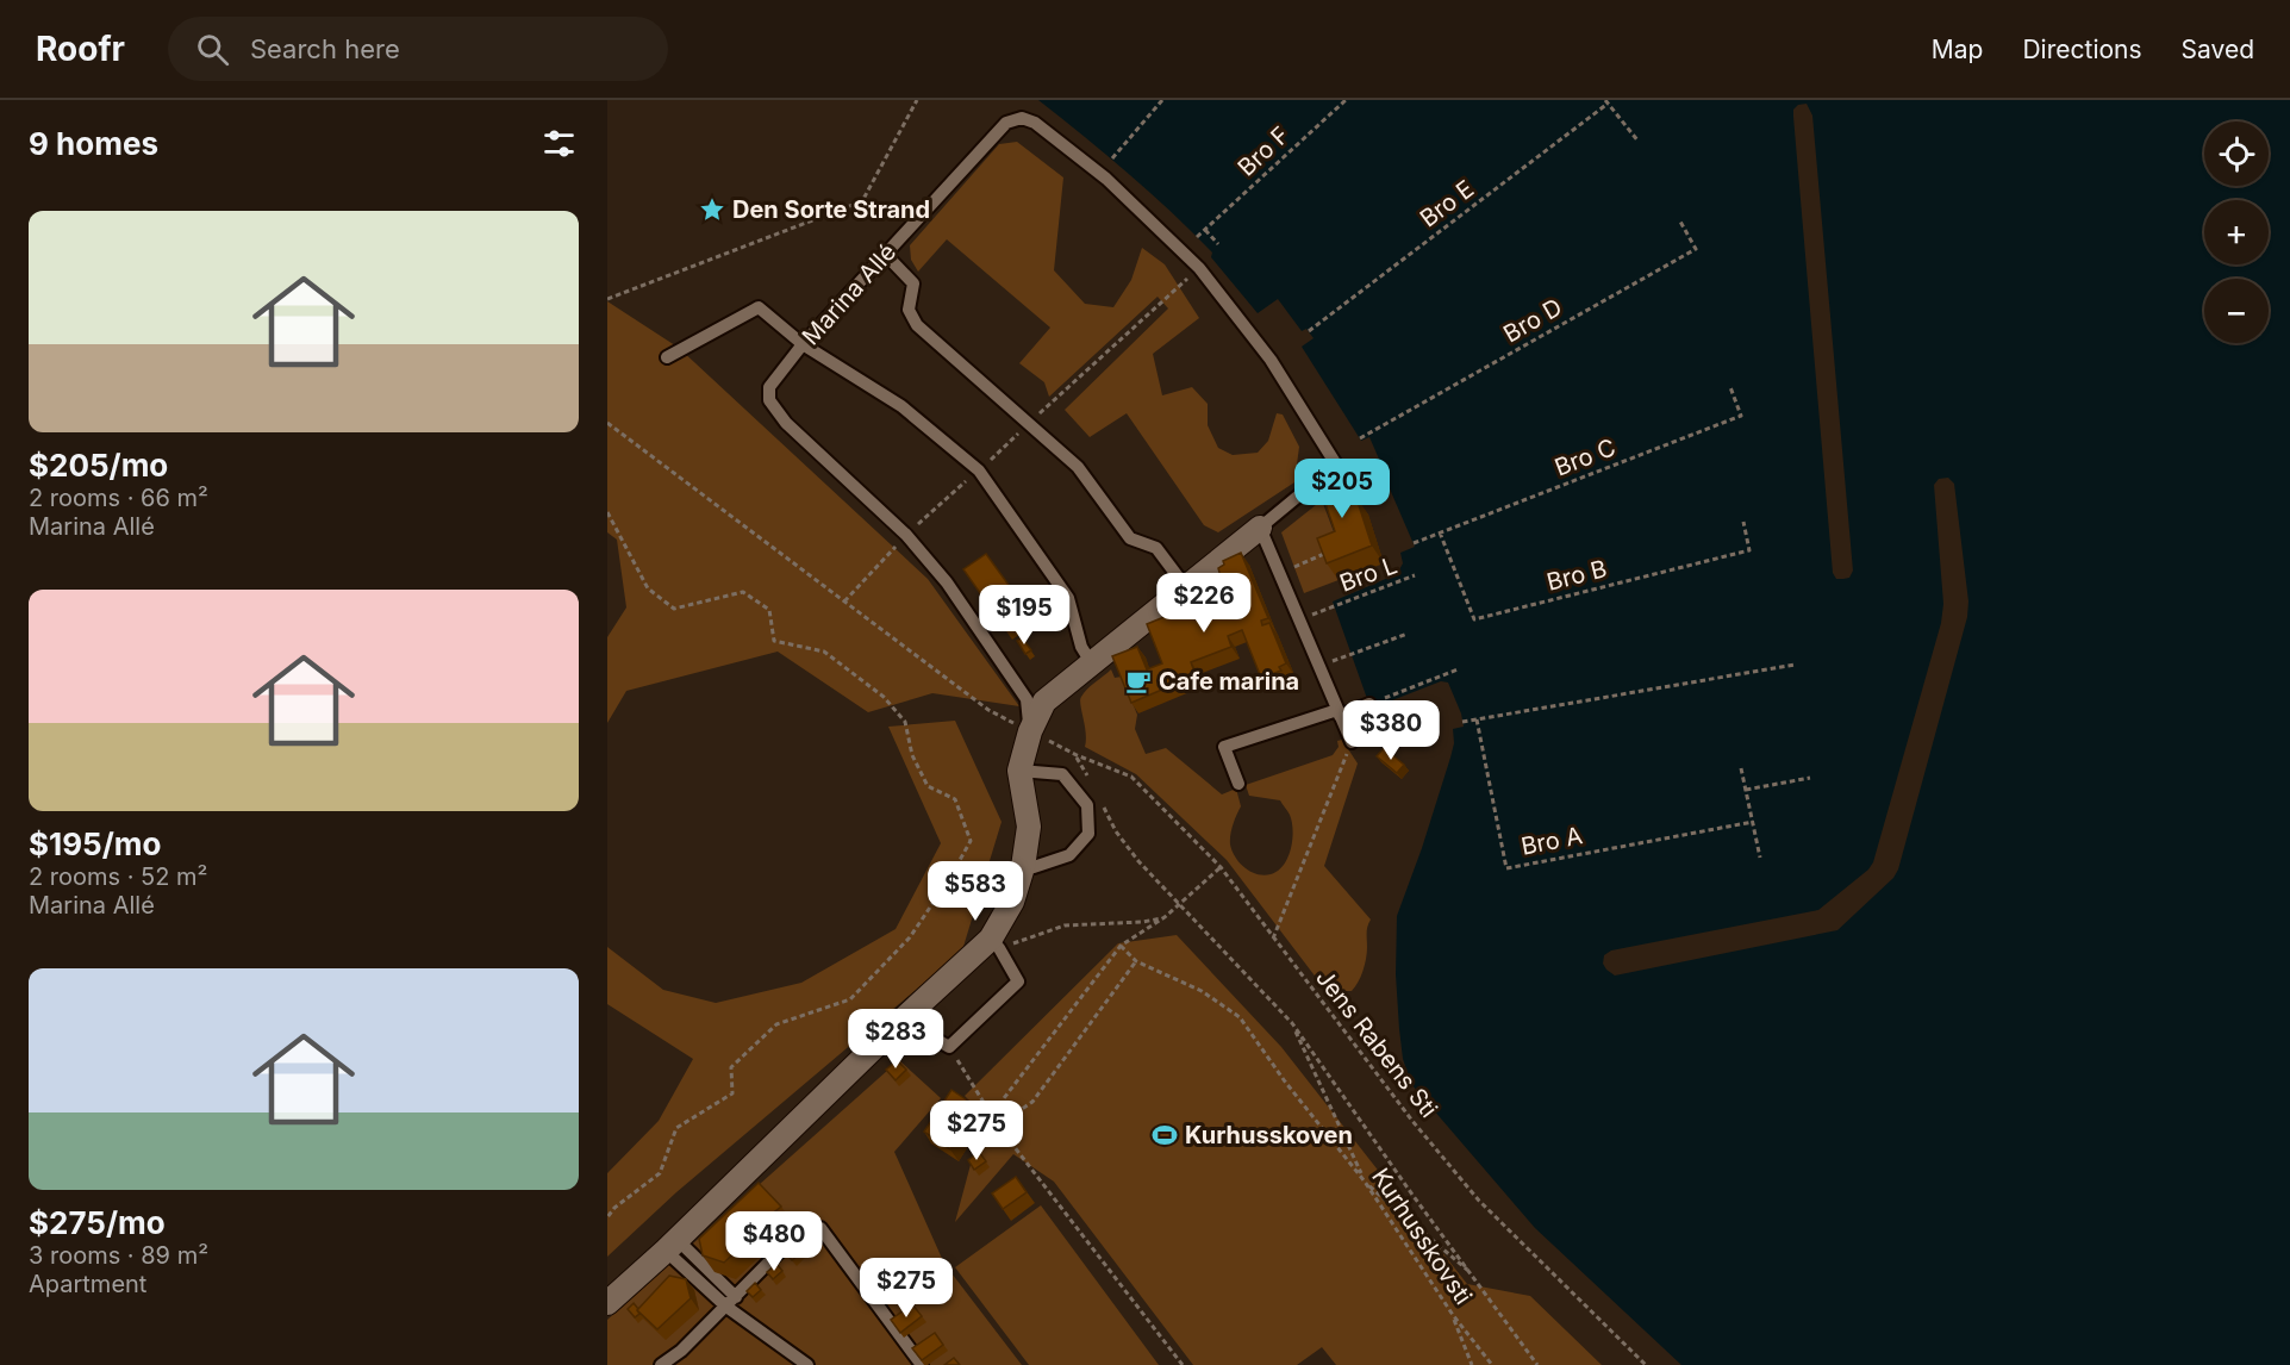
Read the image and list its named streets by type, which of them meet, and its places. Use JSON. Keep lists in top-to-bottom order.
{
  "streets": {
    "street": ["Marina Allé"],
    "path": [
      "Bro F",
      "Bro E",
      "Bro D",
      "Bro C",
      "Bro L",
      "Bro B",
      "Bro A",
      "Jens Rabens Sti",
      "Kurhusskovsti"
    ]
  },
  "crossings": [
    ["Marina Allé", "Jens Rabens Sti"],
    ["Bro C", "Bro B"]
  ],
  "places": {
    "place": ["Den Sorte Strand"],
    "cafe": ["Cafe marina"],
    "sports": ["Kurhusskoven"]
  },
  "page": {
    "header": "Roofr",
    "search": "Search here",
    "nav": ["Map", "Directions", "Saved"],
    "heading": "9 homes",
    "map_buttons": ["+", "−"],
    "list": [
      {
        "name": "$205/mo",
        "note": "2 rooms · 66 m² · Marina Allé"
      },
      {
        "name": "$195/mo",
        "note": "2 rooms · 52 m² · Marina Allé"
      },
      {
        "name": "$275/mo",
        "note": "3 rooms · 89 m² · Apartment"
      }
    ],
    "price": [
      "$205",
      "$226",
      "$195",
      "$380",
      "$583",
      "$283",
      "$275",
      "$480",
      "$275"
    ]
  }
}
